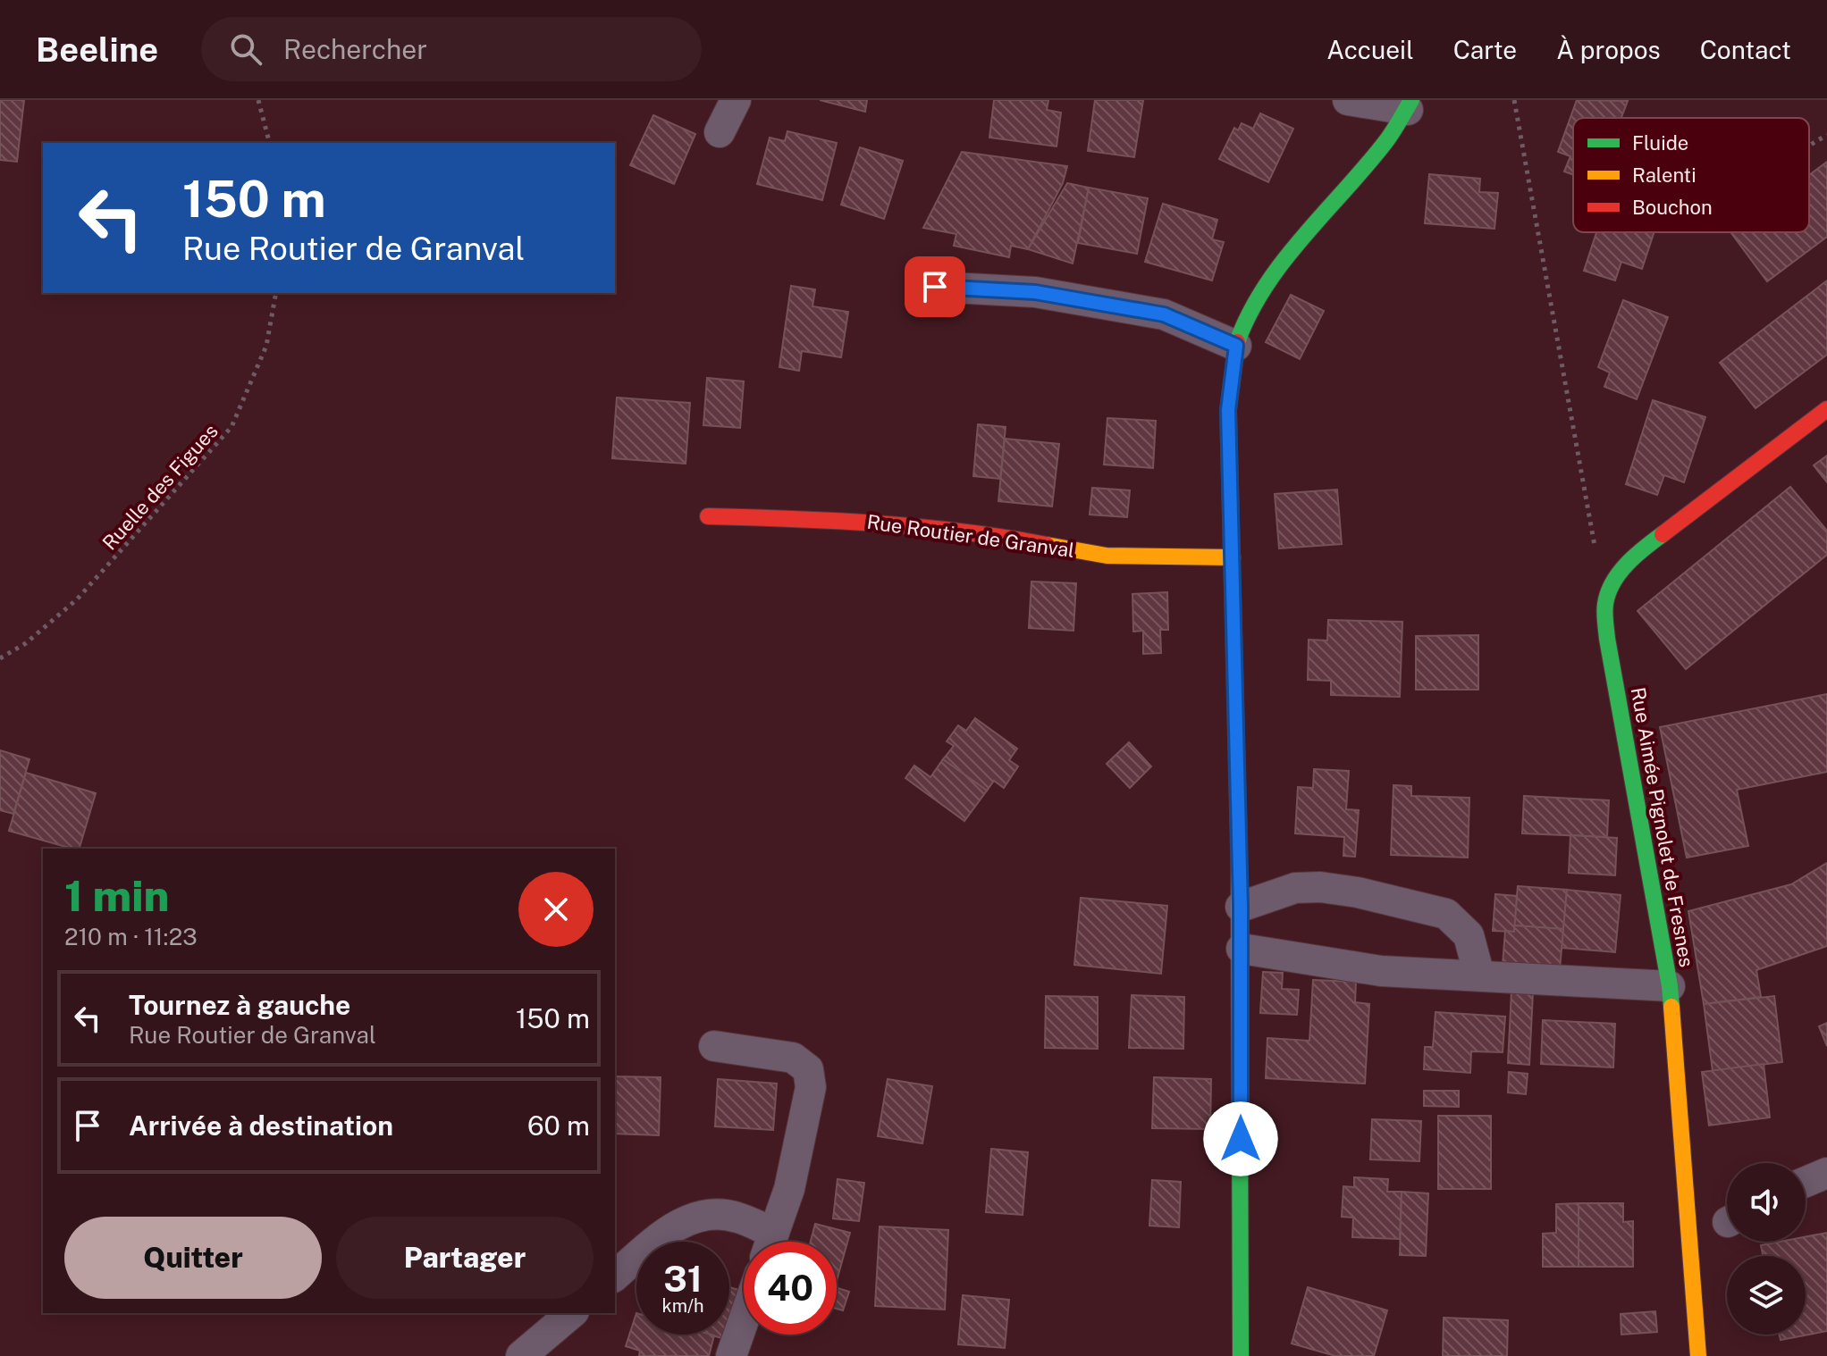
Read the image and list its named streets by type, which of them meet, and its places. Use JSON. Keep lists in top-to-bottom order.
{
  "streets": {
    "street": ["Rue Routier de Granval", "Rue Aimée Pignolet de Fresnes"],
    "path": ["Ruelle des Figues"]
  },
  "legend": ["Fluide", "Ralenti", "Bouchon"],
  "page": {
    "header": "Beeline",
    "search": "Rechercher",
    "nav": [
      "Accueil",
      "Carte",
      "À propos",
      "Contact"
    ],
    "turn": ["150 m", "Rue Routier de Granval"],
    "heading": ["1 min", "210 m · 11:23"],
    "list": [
      {
        "name": "Tournez à gauche",
        "note": "Rue Routier de Granval",
        "value": "150 m"
      },
      {
        "name": "Arrivée à destination",
        "value": "60 m"
      }
    ],
    "buttons": ["Quitter", "Partager"],
    "speed": "31 km/h",
    "limit": "40"
  }
}
